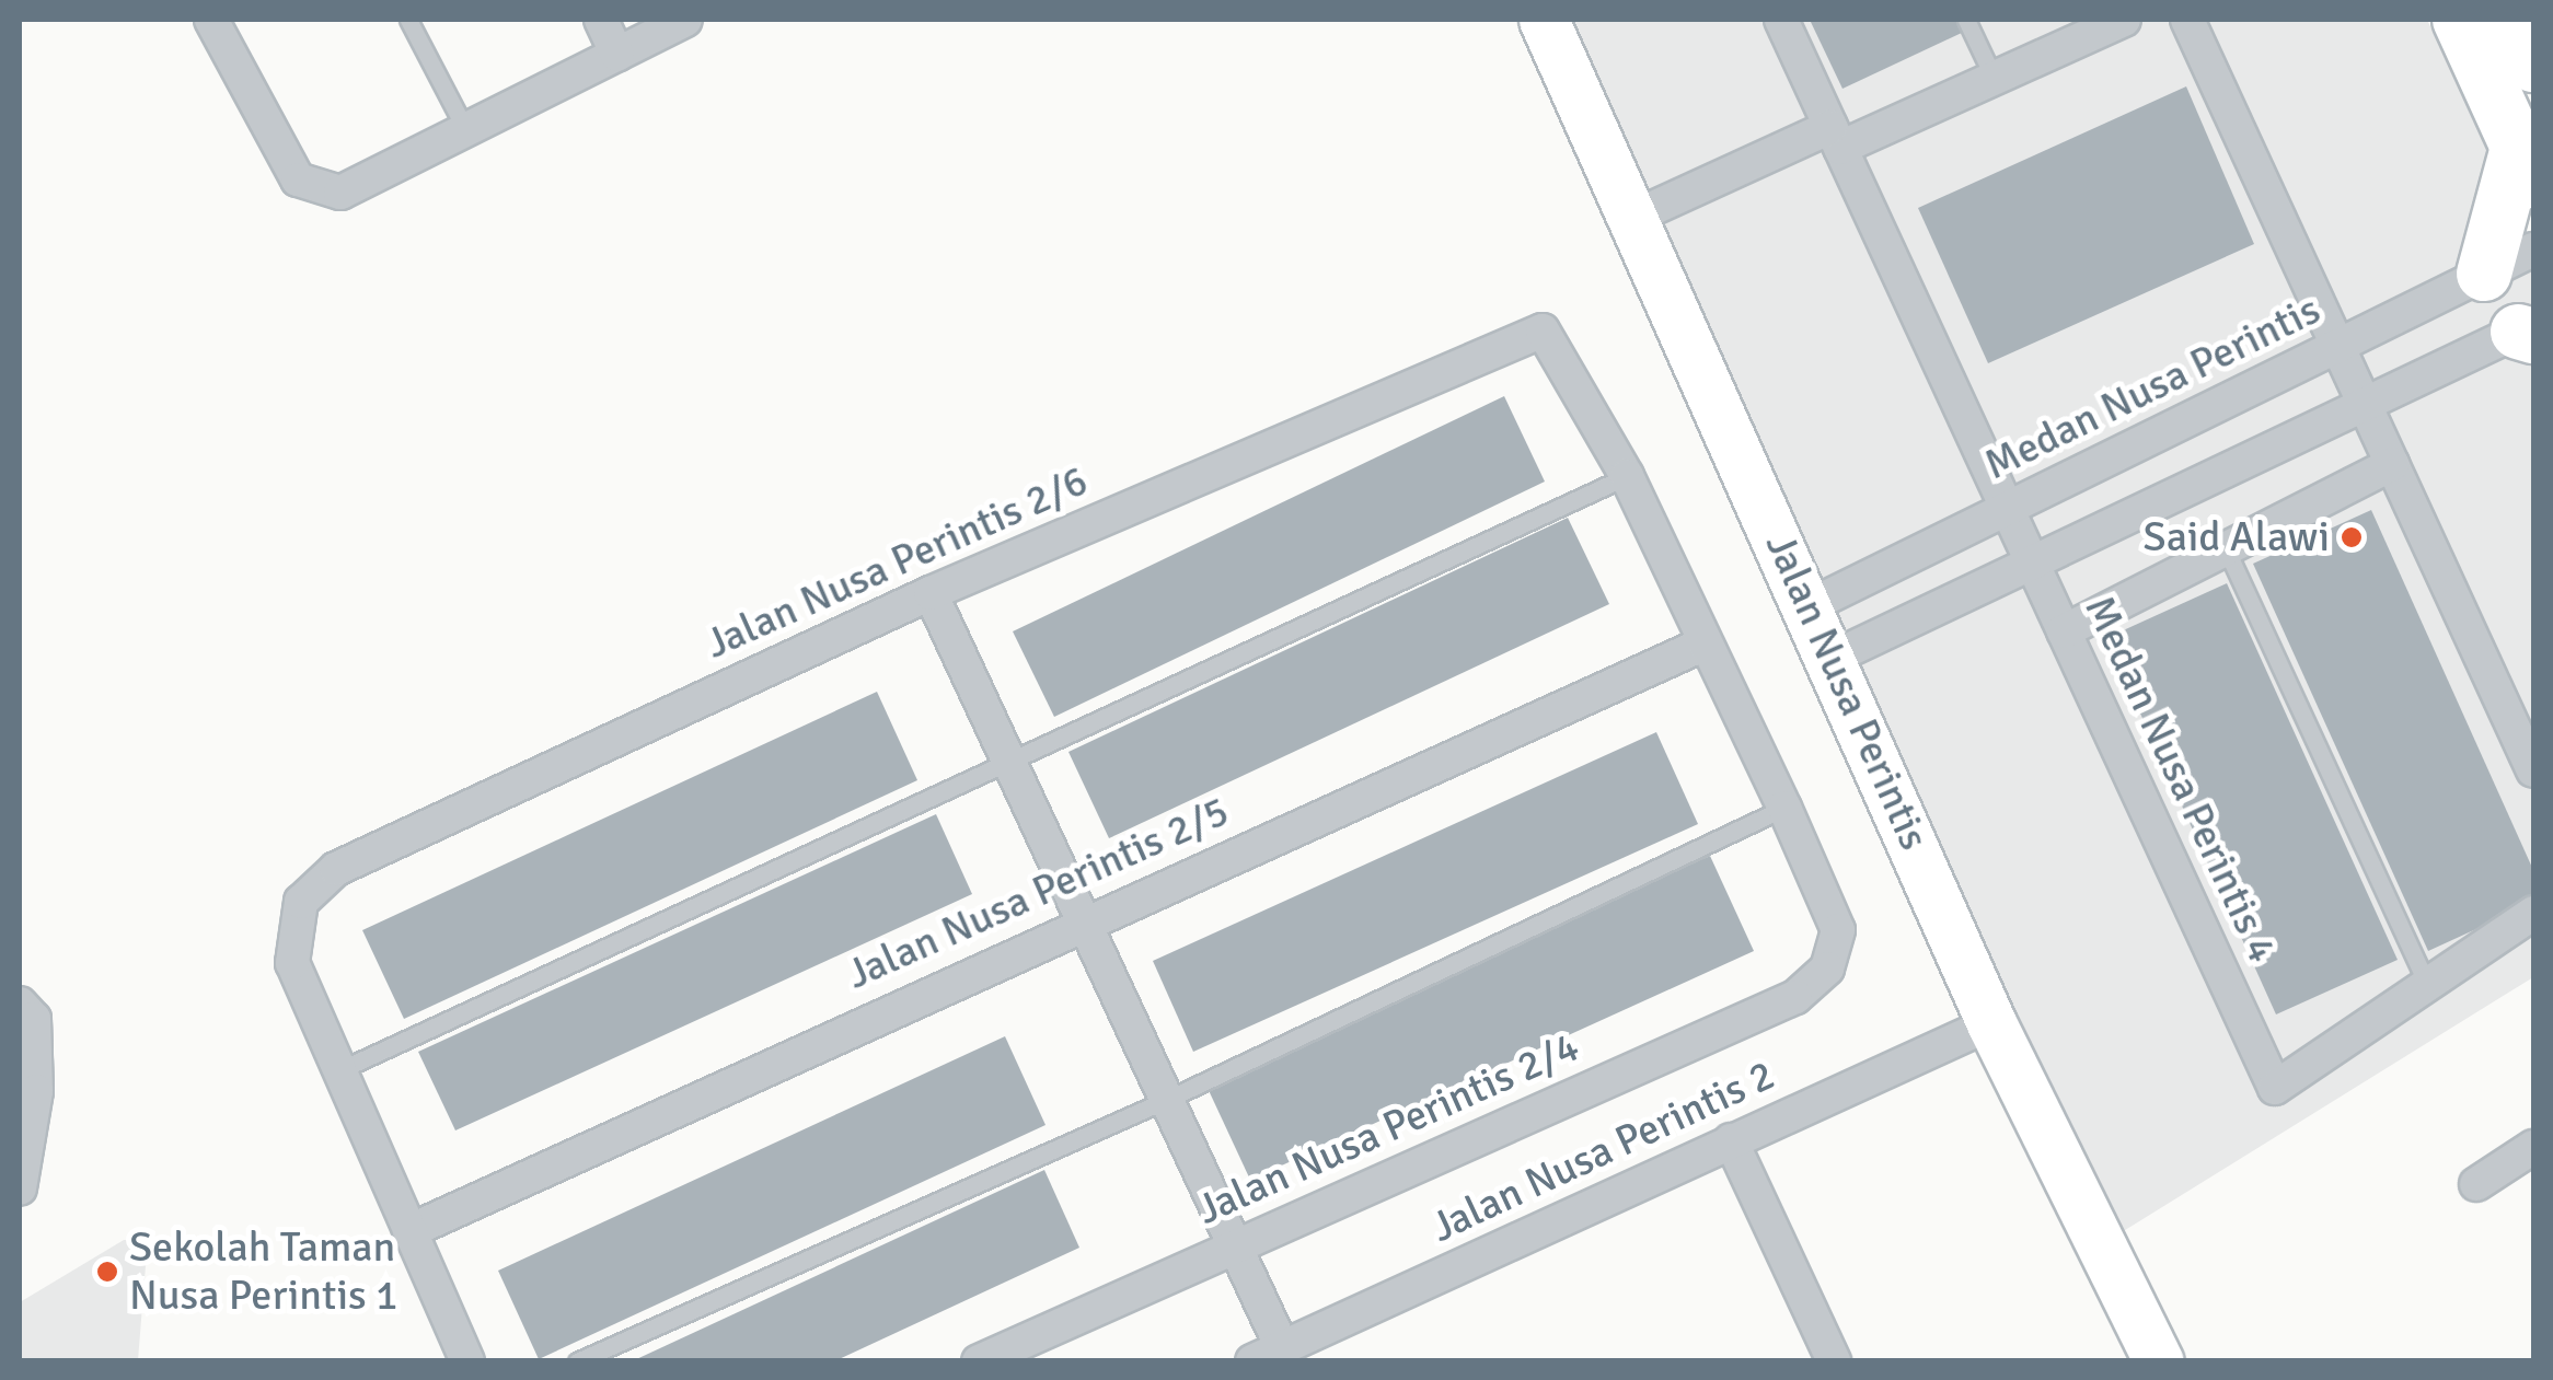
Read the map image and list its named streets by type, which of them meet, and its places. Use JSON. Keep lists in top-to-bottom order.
{
  "streets": {
    "street": [
      "Medan Nusa Perintis",
      "Jalan Nusa Perintis 2/6",
      "Jalan Nusa Perintis",
      "Medan Nusa Perintis 4",
      "Jalan Nusa Perintis 2/5",
      "Jalan Nusa Perintis 2/4",
      "Jalan Nusa Perintis 2"
    ]
  },
  "crossings": [
    ["Medan Nusa Perintis", "Jalan Nusa Perintis"],
    ["Medan Nusa Perintis", "Medan Nusa Perintis 4"],
    ["Jalan Nusa Perintis", "Jalan Nusa Perintis 2"]
  ],
  "places": ["Said Alawi", "Sekolah Taman Nusa Perintis 1"]
}
